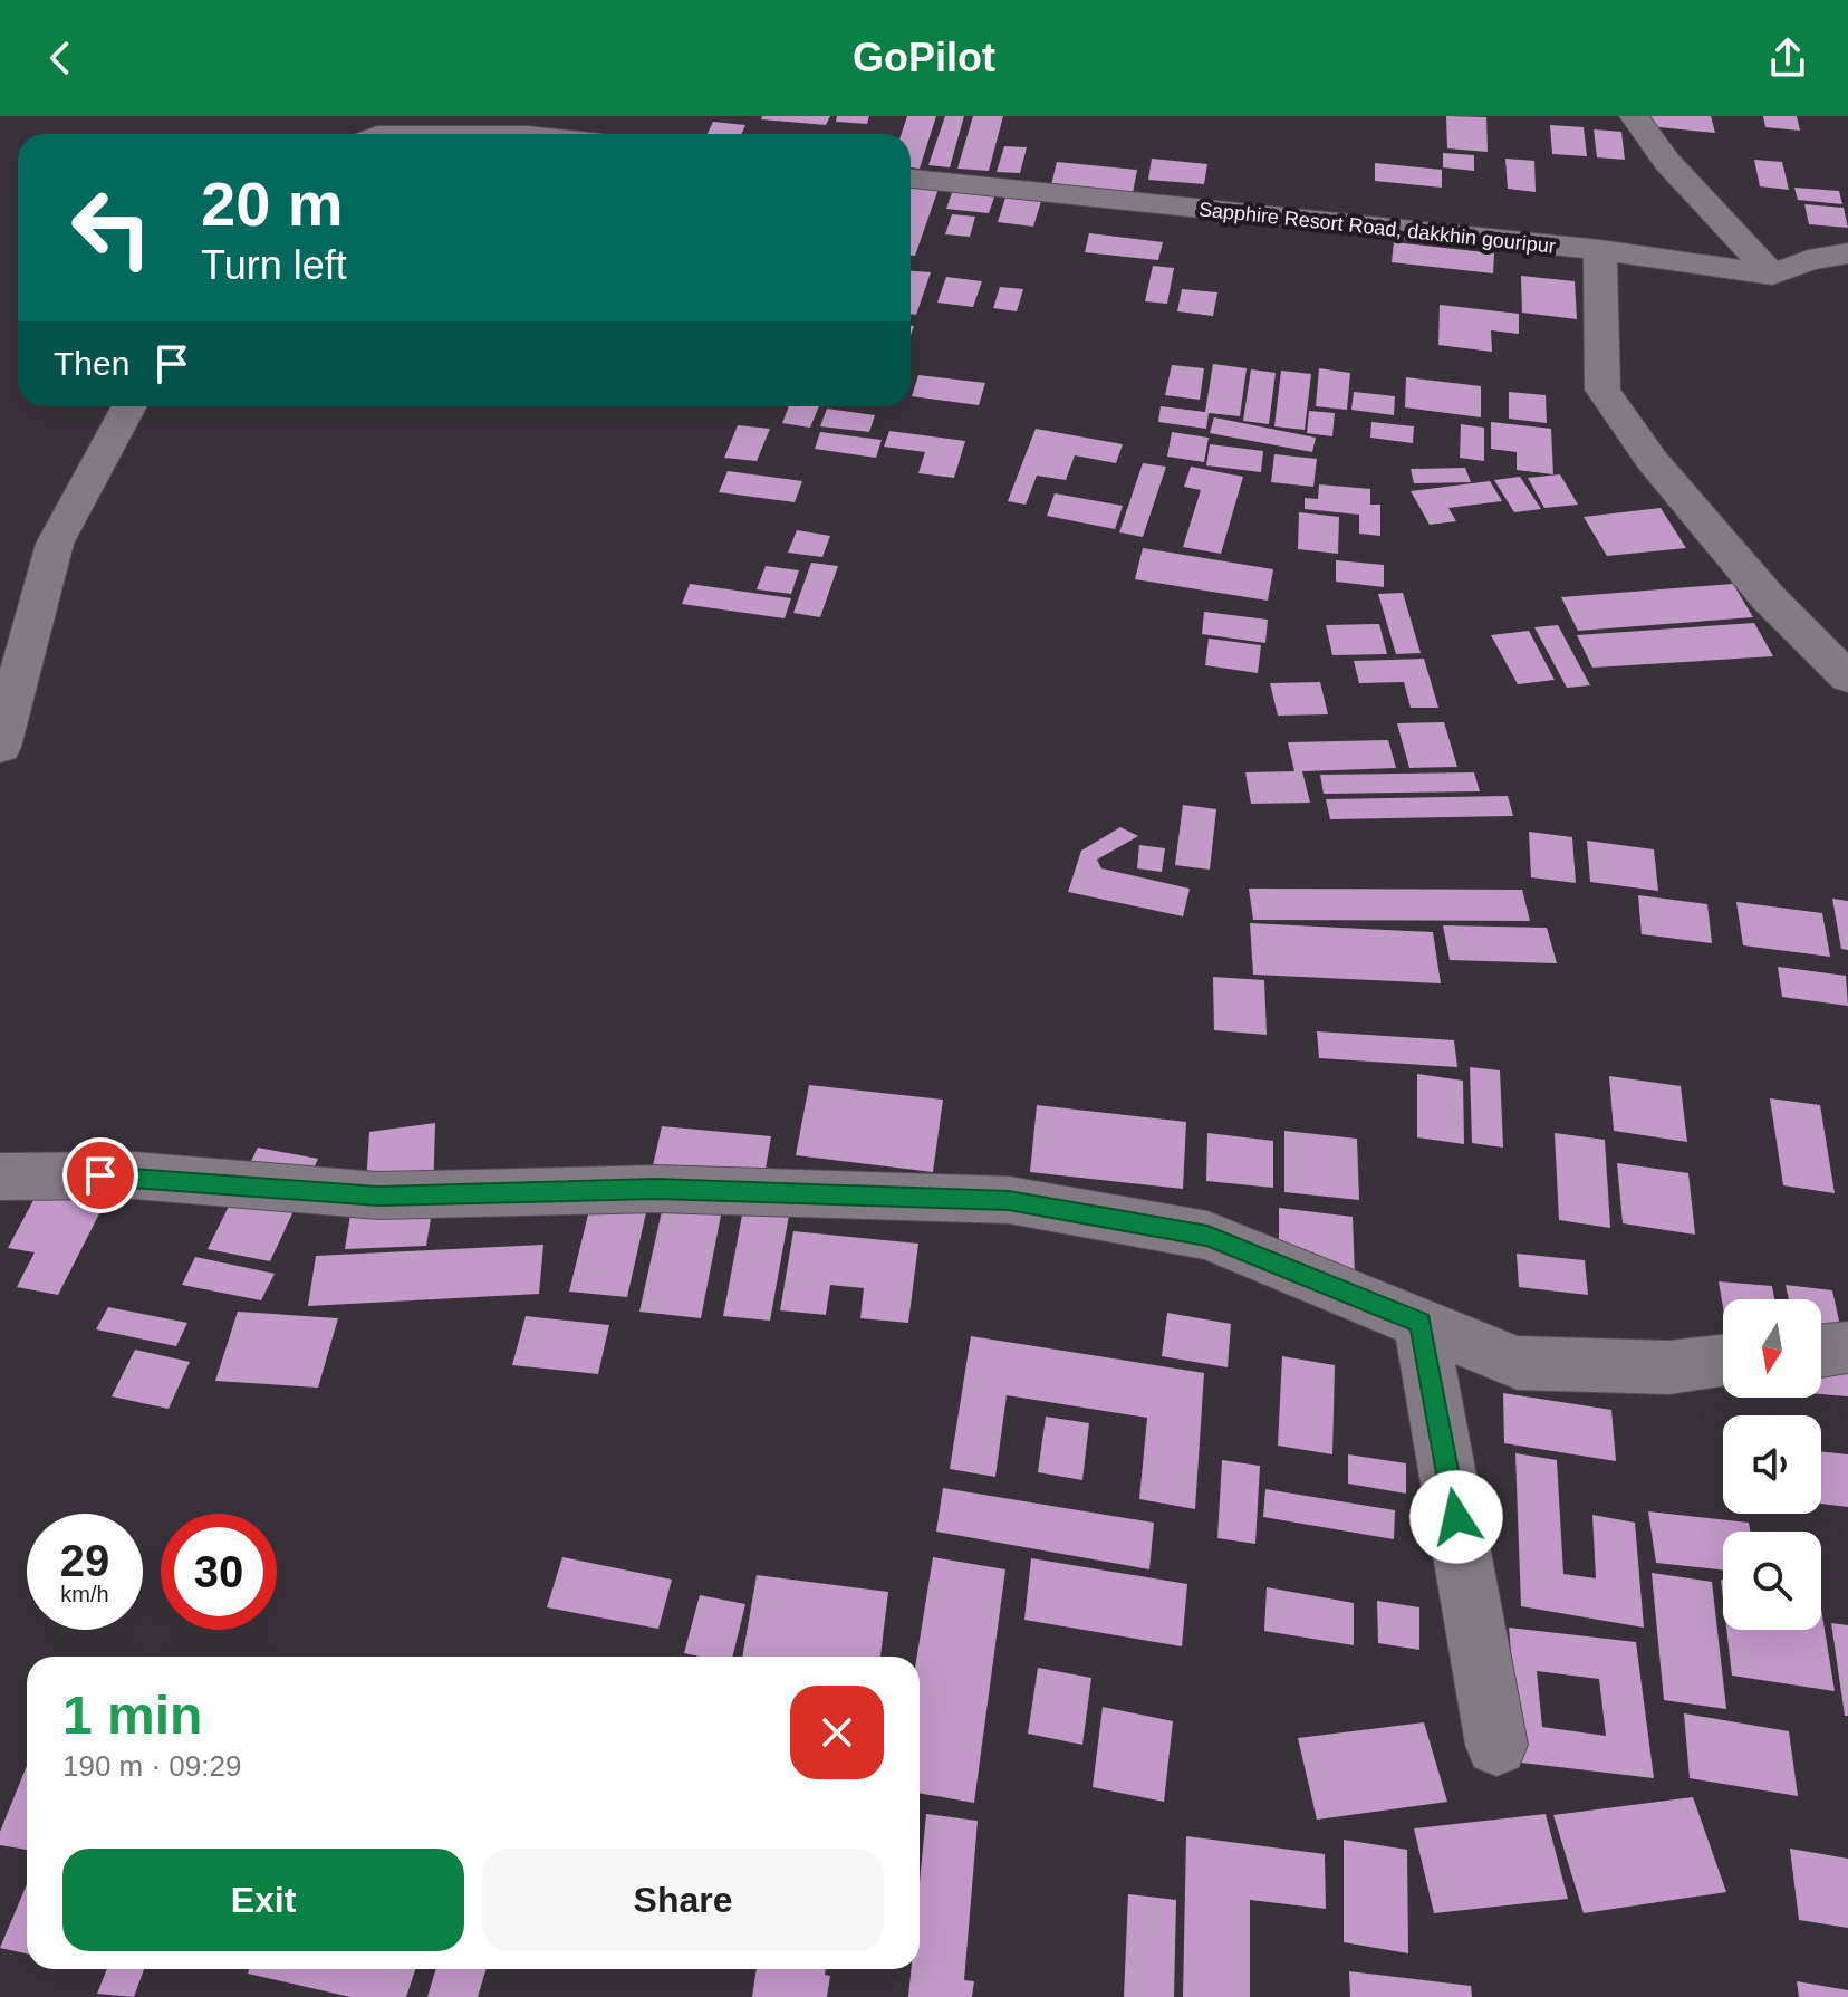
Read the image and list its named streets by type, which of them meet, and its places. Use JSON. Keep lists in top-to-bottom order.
{
  "streets": {
    "street": ["Sapphire Resort Road, dakkhin gouripur"]
  },
  "north": "bottom",
  "page": {
    "header": "GoPilot",
    "turn": ["20 m", "Turn left"],
    "then": "Then",
    "speed": "29 km/h",
    "limit": "30",
    "heading": ["1 min", "190 m · 09:29"],
    "buttons": ["Exit", "Share"]
  }
}
